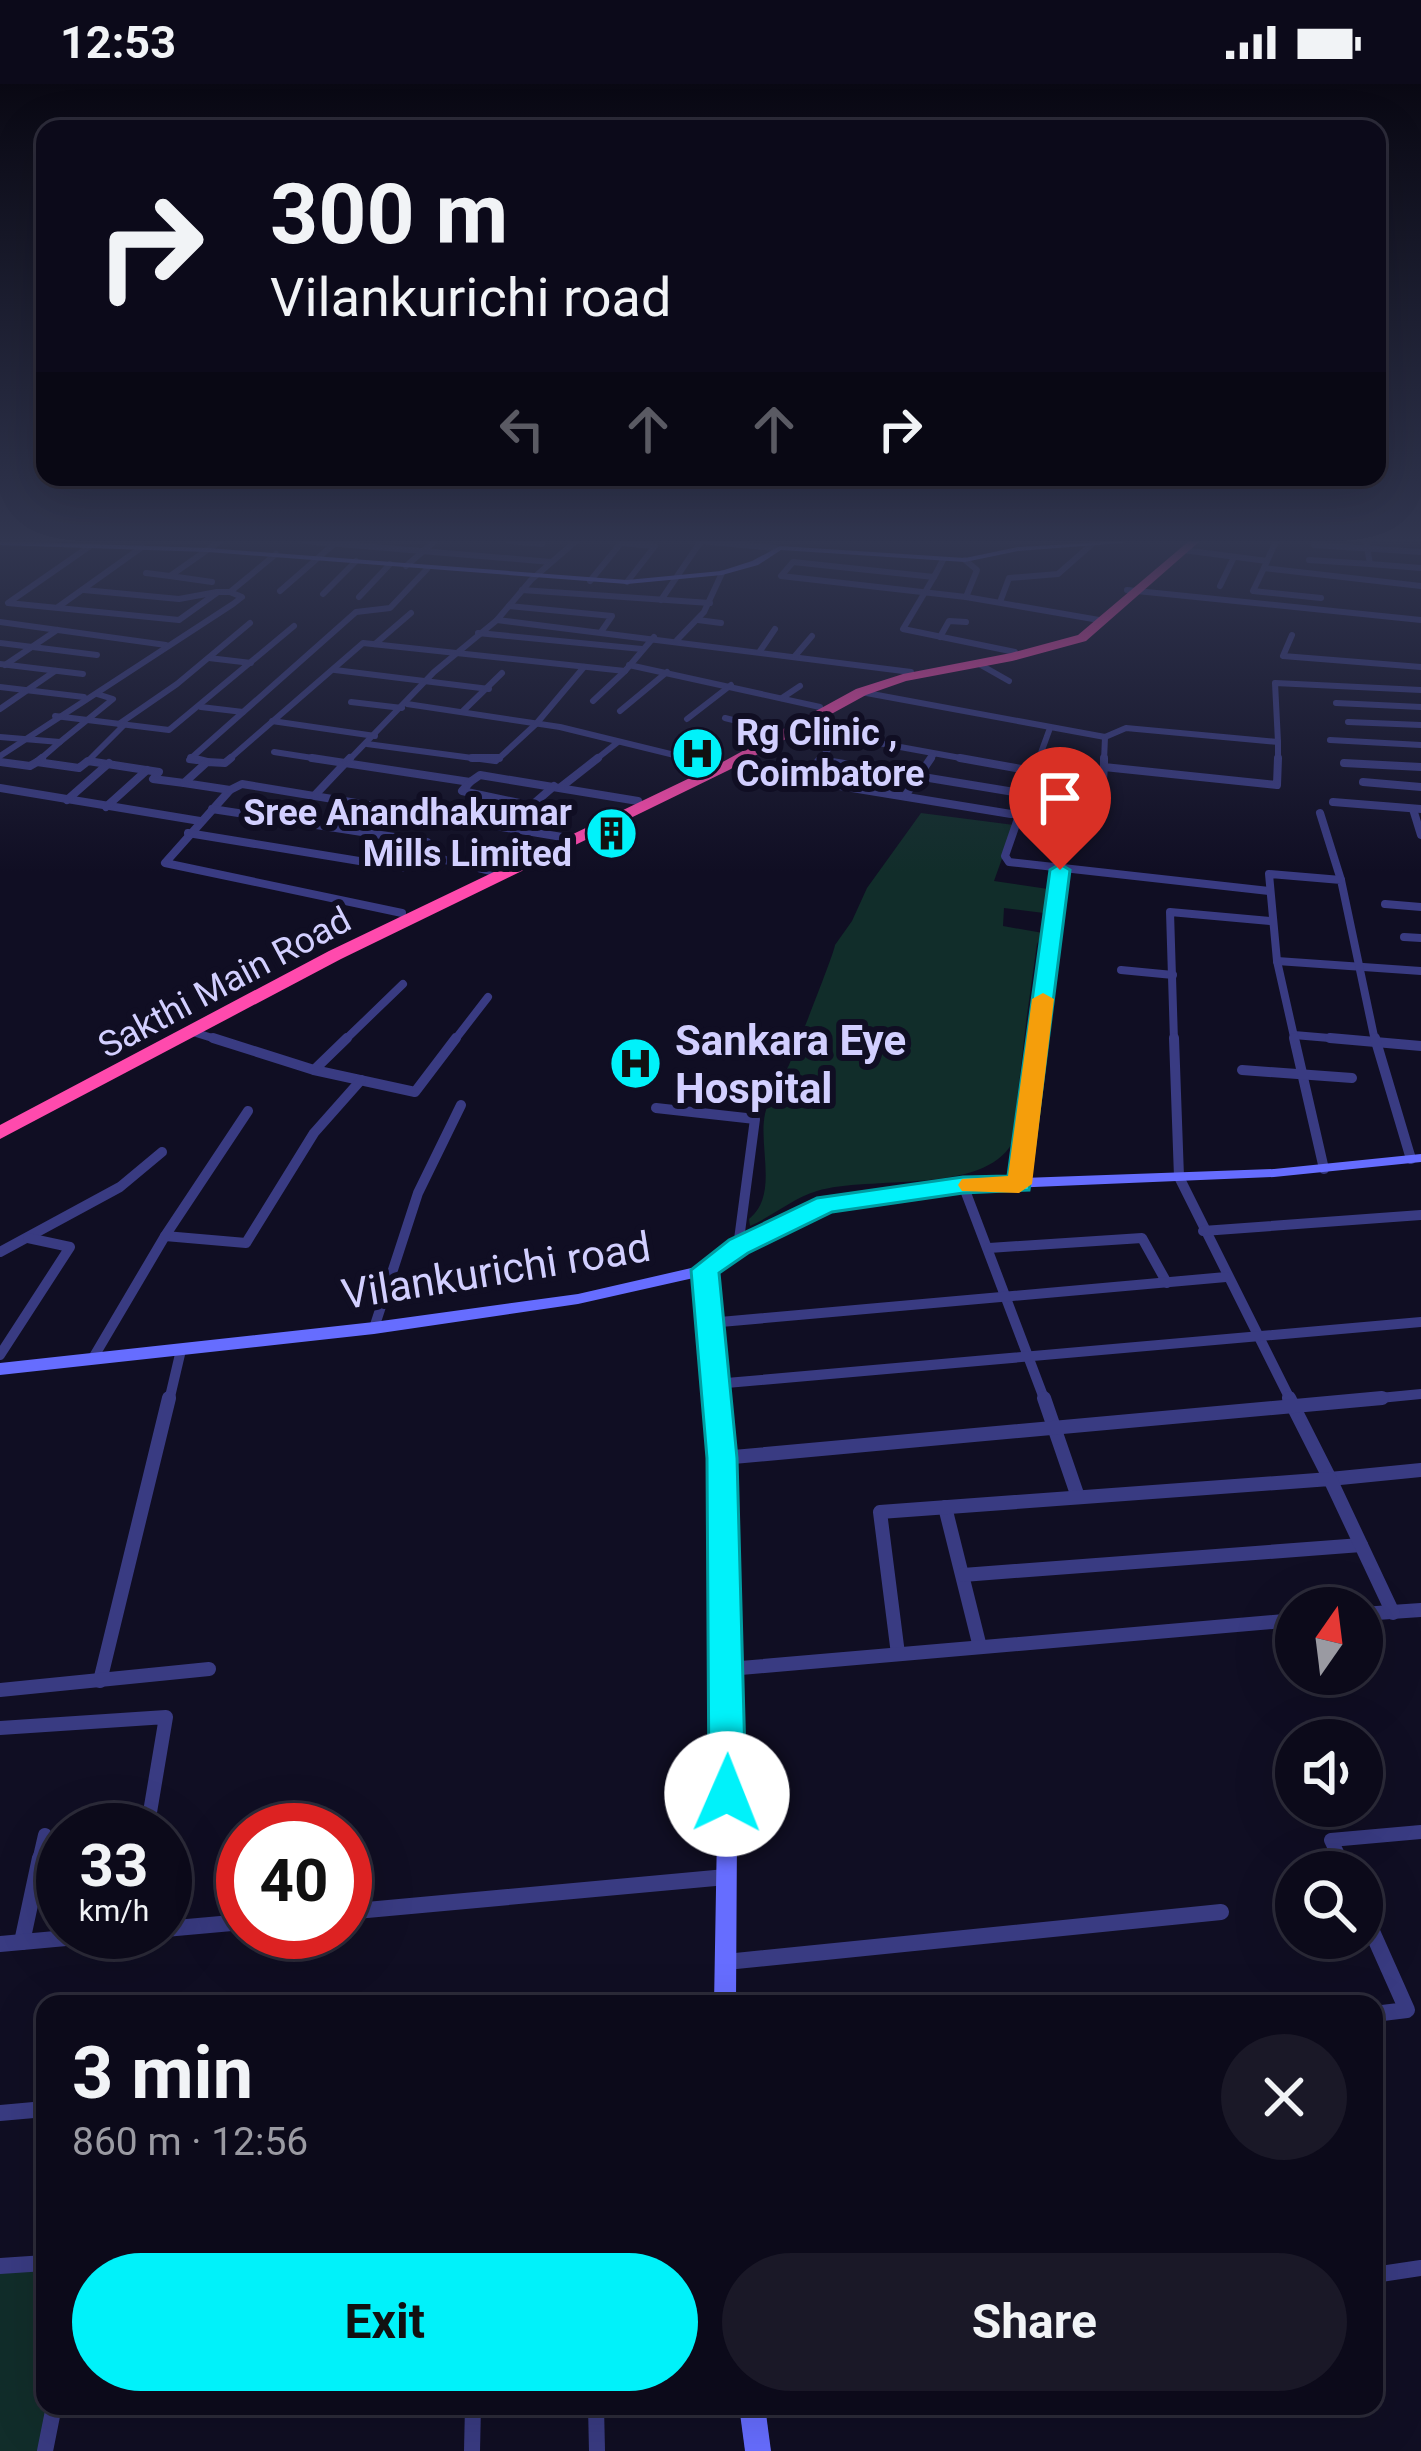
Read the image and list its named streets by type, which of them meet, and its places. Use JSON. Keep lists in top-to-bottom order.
{
  "streets": {
    "highway": ["Sakthi Main Road"],
    "street": ["Vilankurichi road"]
  },
  "places": {
    "hospital": ["Rg Clinic , Coimbatore", "Sankara Eye Hospital"],
    "building": ["Sree Anandhakumar Mills Limited"]
  },
  "north": "top",
  "page": {
    "status": "12:53",
    "turn": ["300 m", "Vilankurichi road"],
    "speed": "33 km/h",
    "limit": "40",
    "heading": ["3 min", "860 m · 12:56"],
    "buttons": ["Exit", "Share"]
  }
}
